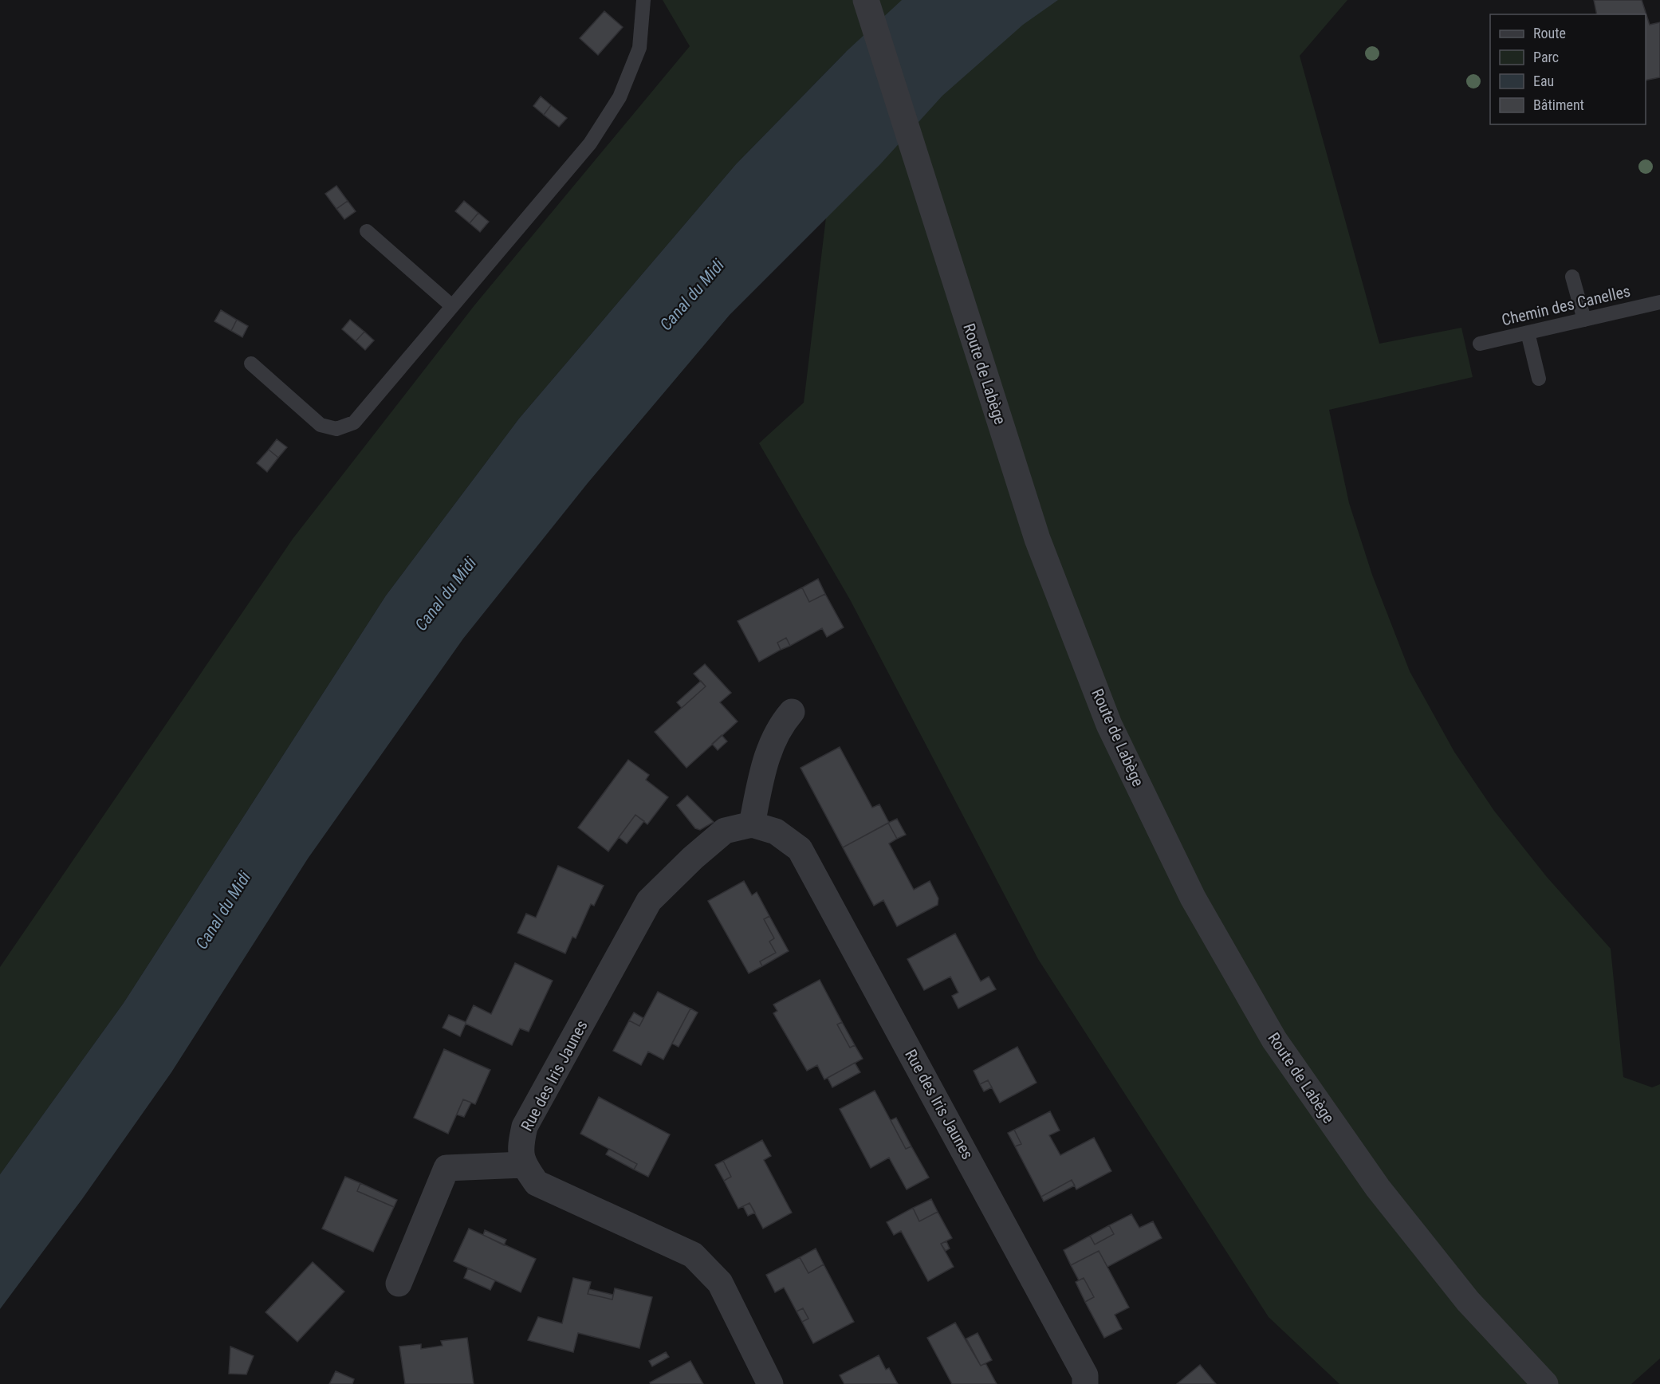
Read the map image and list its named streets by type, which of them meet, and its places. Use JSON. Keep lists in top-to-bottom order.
{
  "streets": {
    "street": ["Route de Labège", "Rue des Iris Jaunes"],
    "lane": ["Chemin des Canelles"]
  },
  "water": ["Canal du Midi"],
  "legend": [
    "Route",
    "Parc",
    "Eau",
    "Bâtiment"
  ]
}
